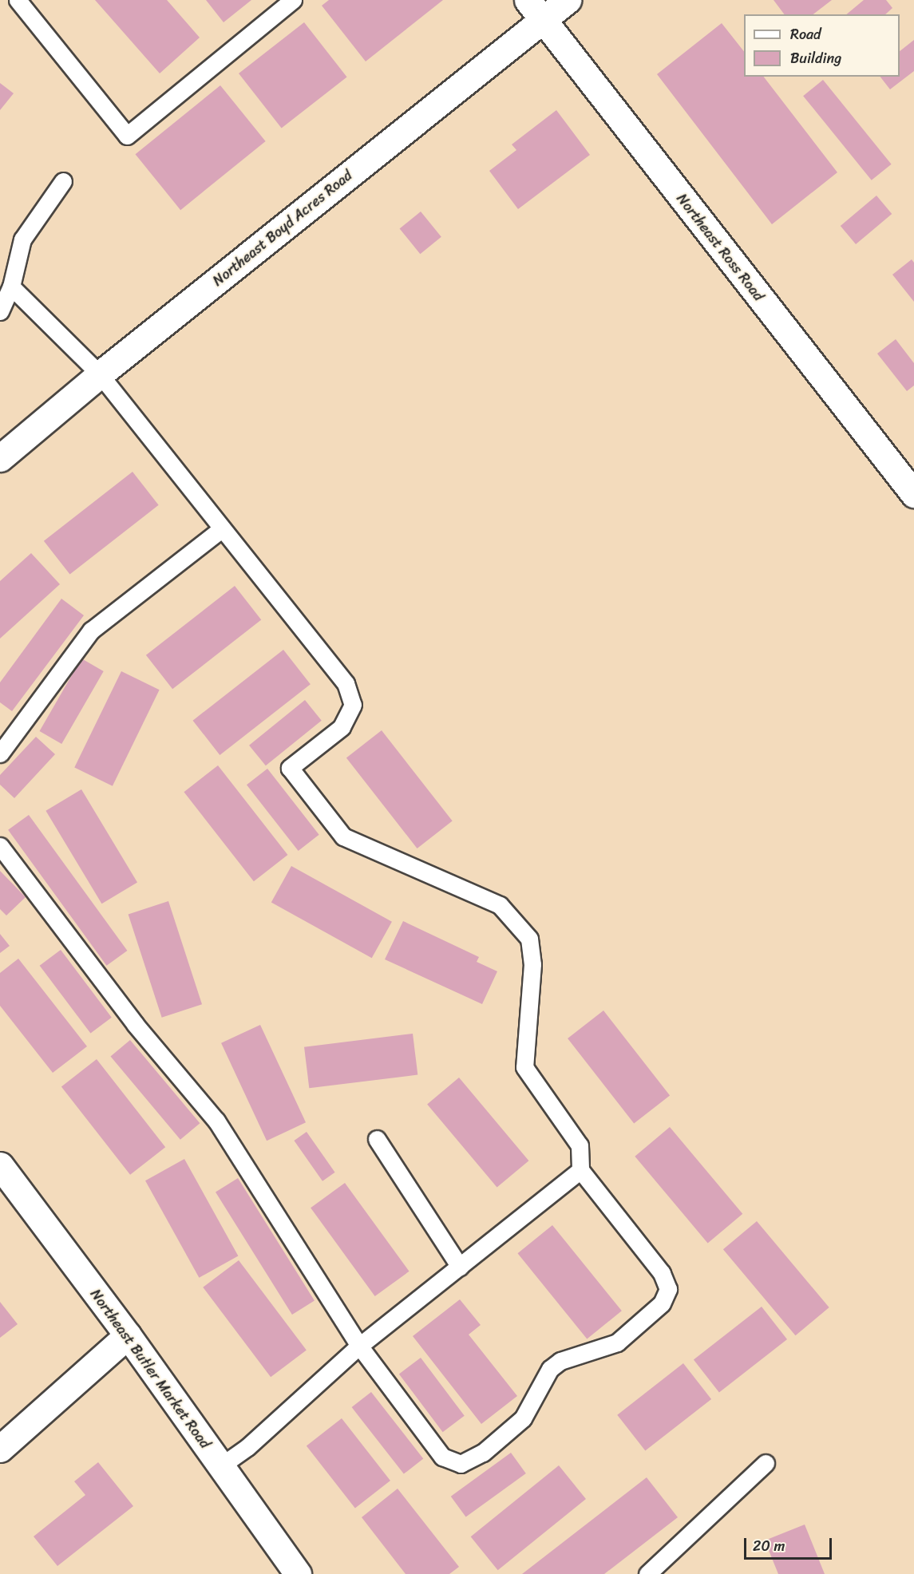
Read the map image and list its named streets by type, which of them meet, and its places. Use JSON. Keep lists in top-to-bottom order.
{
  "streets": {
    "street": ["Northeast Boyd Acres Road", "Northeast Ross Road", "Northeast Butler Market Road"]
  },
  "crossings": [
    ["Northeast Boyd Acres Road", "Northeast Ross Road"]
  ],
  "legend": ["Road", "Building"],
  "scale_bar": "20 m"
}
